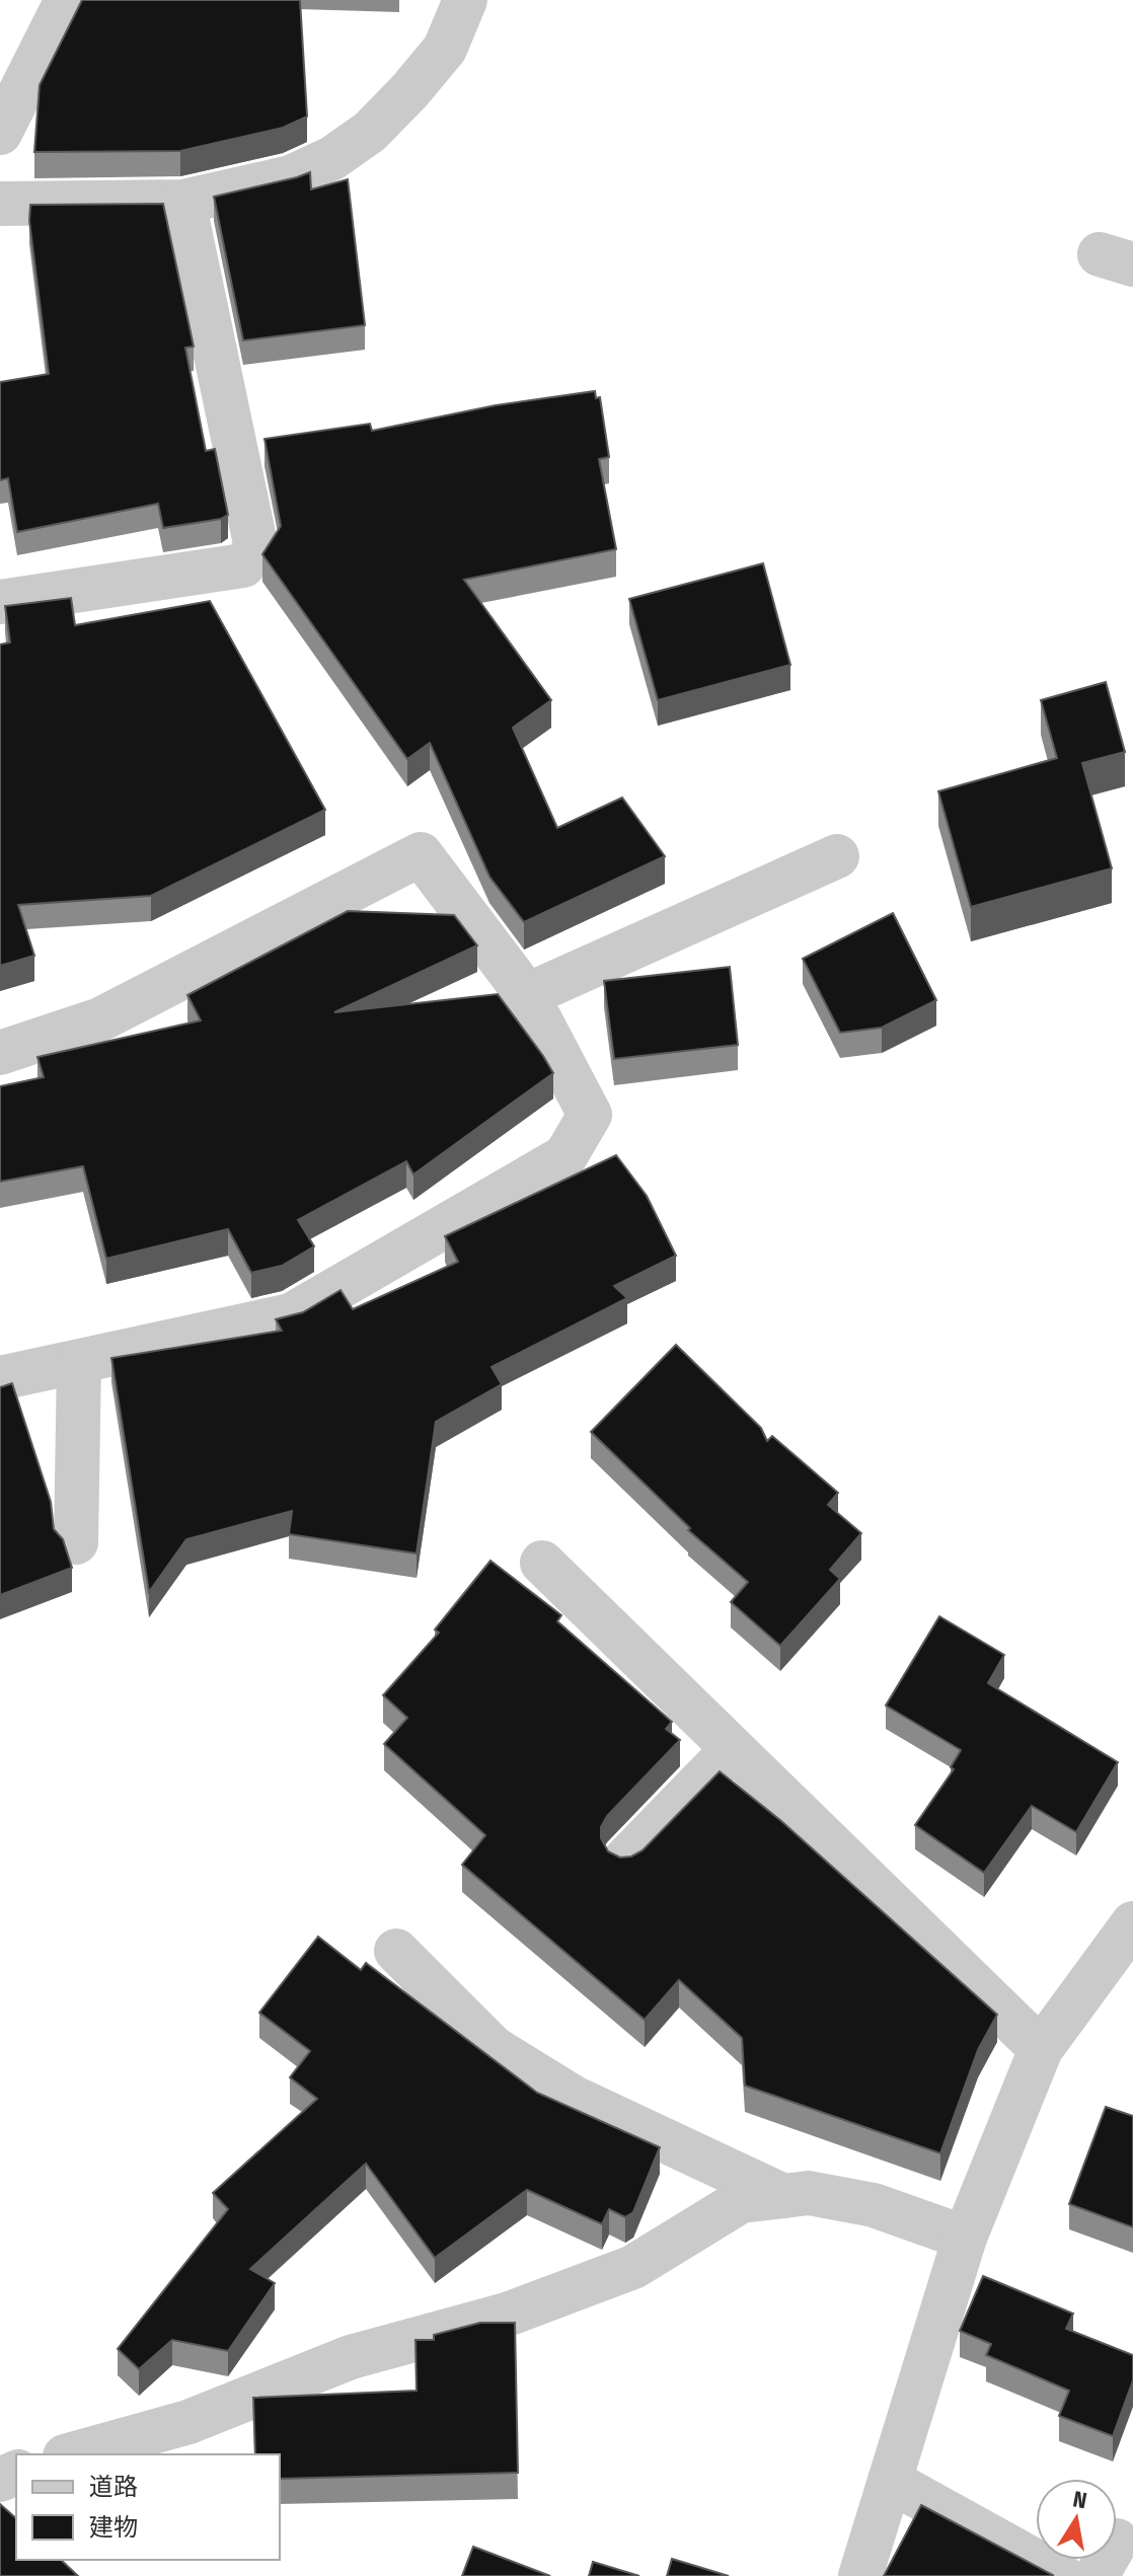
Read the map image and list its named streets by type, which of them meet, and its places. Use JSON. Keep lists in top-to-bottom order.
{
  "legend": ["道路", "建物"],
  "north": "top"
}
